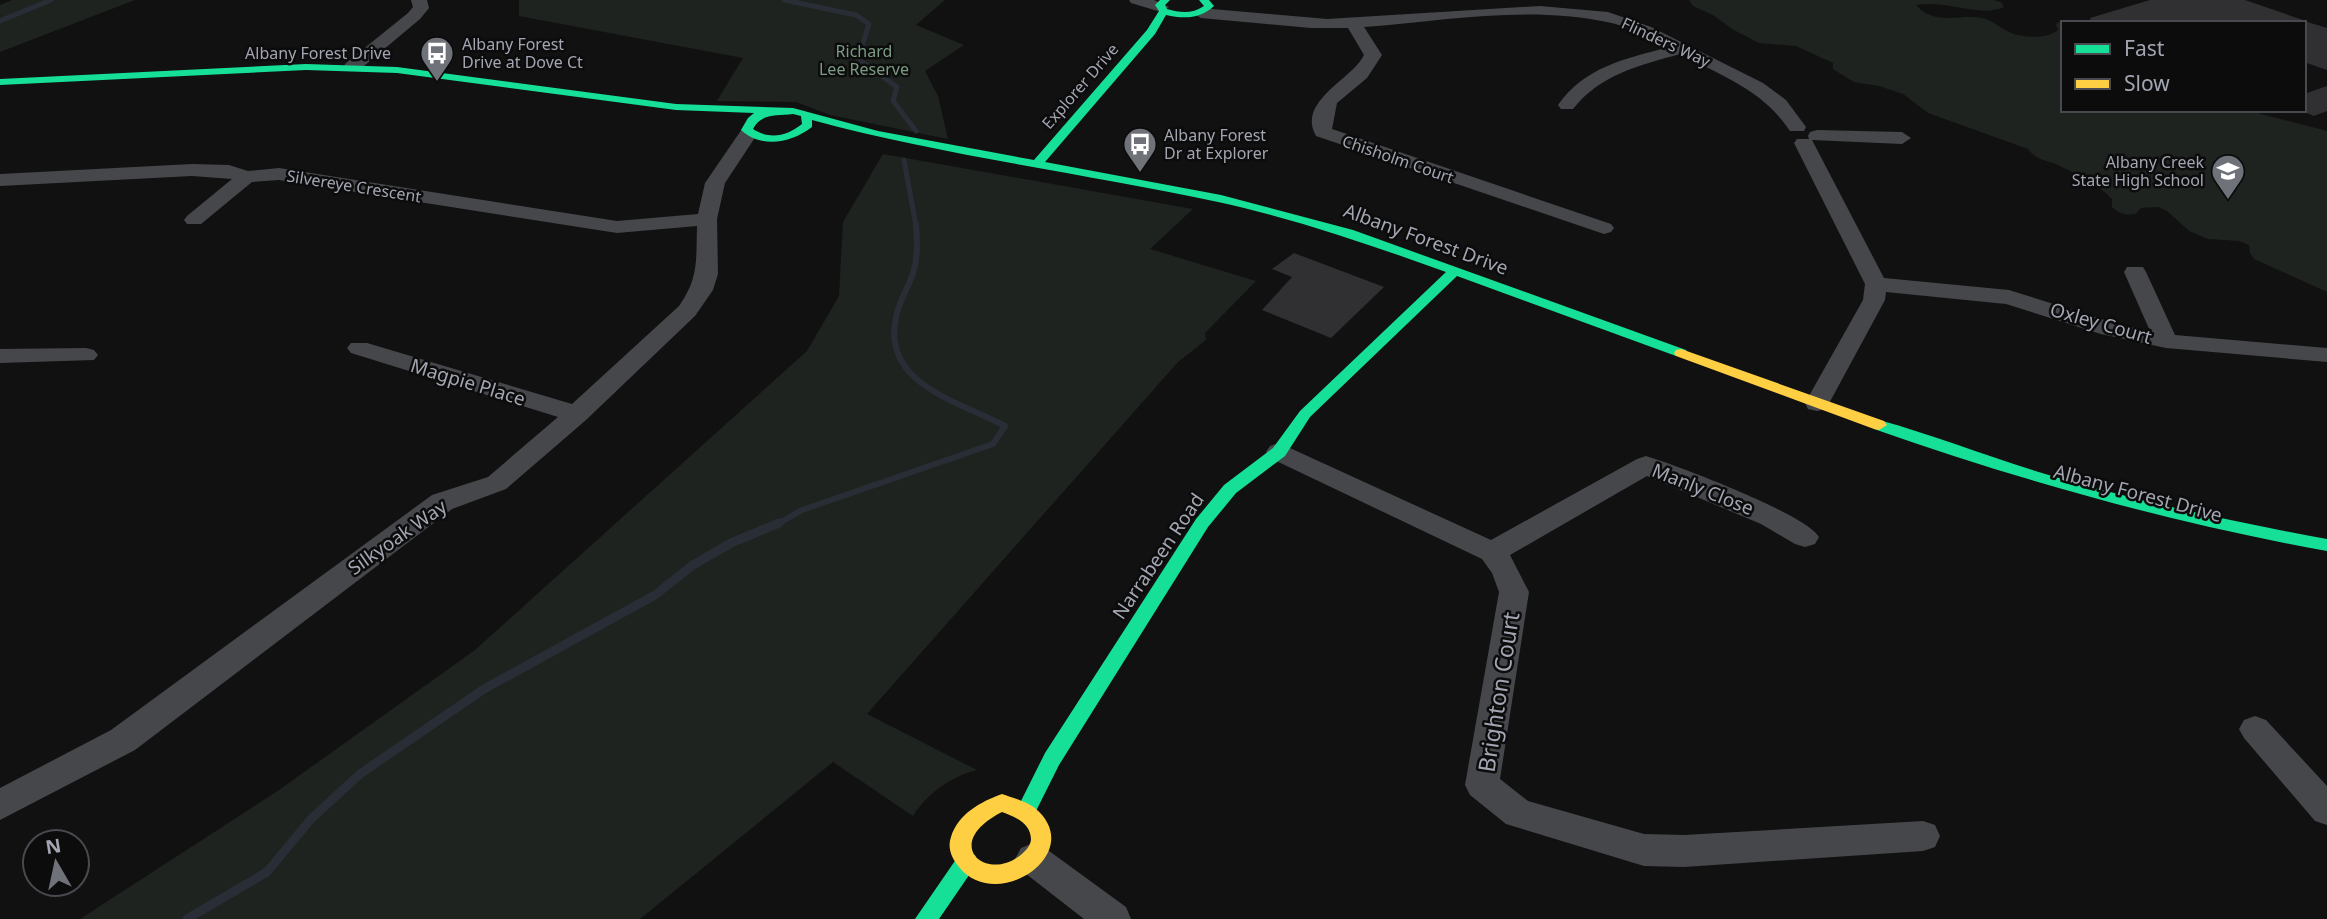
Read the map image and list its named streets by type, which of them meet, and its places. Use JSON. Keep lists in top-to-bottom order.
{
  "streets": {
    "street": [
      "Flinders Way",
      "Albany Forest Drive",
      "Explorer Drive",
      "Chisholm Court",
      "Silvereye Crescent",
      "Oxley Court",
      "Magpie Place",
      "Manly Close",
      "Silkyoak Way",
      "Narrabeen Road",
      "Brighton Court"
    ]
  },
  "crossings": [
    ["Flinders Way", "Explorer Drive"],
    ["Flinders Way", "Chisholm Court"],
    ["Flinders Way", "Oxley Court"],
    ["Albany Forest Drive", "Explorer Drive"],
    ["Albany Forest Drive", "Silkyoak Way"],
    ["Albany Forest Drive", "Narrabeen Road"],
    ["Silvereye Crescent", "Silkyoak Way"],
    ["Magpie Place", "Silkyoak Way"],
    ["Manly Close", "Brighton Court"]
  ],
  "parks": ["Richard Lee Reserve"],
  "places": {
    "bus stop": ["Albany Forest Drive at Dove Ct", "Albany Forest Dr at Explorer"],
    "school or university": ["Albany Creek State High School"]
  },
  "legend": ["Fast", "Slow"],
  "north": "top"
}
